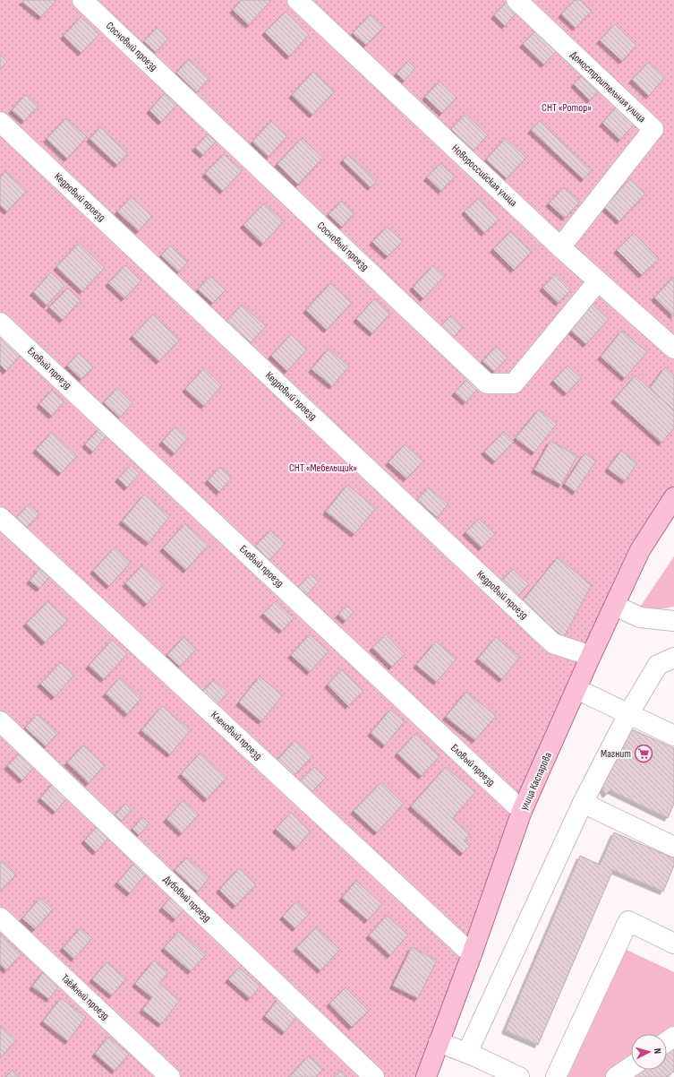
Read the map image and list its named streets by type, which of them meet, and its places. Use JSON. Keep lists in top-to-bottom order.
{
  "streets": {
    "main road": ["улица Каспарова"],
    "street": [
      "Сосновый проезд",
      "Домостроительная улица",
      "Новороссийская улица",
      "Кедровый проезд",
      "Еловый проезд",
      "Кленовый проезд",
      "Дубовый проезд",
      "Таёжный проезд"
    ]
  },
  "crossings": [
    ["Сосновый проезд", "Новороссийская улица"],
    ["Домостроительная улица", "Новороссийская улица"],
    ["Кедровый проезд", "улица Каспарова"],
    ["Еловый проезд", "улица Каспарова"],
    ["Кленовый проезд", "улица Каспарова"]
  ],
  "parks": ["СНТ «Ротор»", "СНТ «Мебельщик»"],
  "places": {
    "supermarket": ["Магнит"]
  },
  "north": "right"
}
